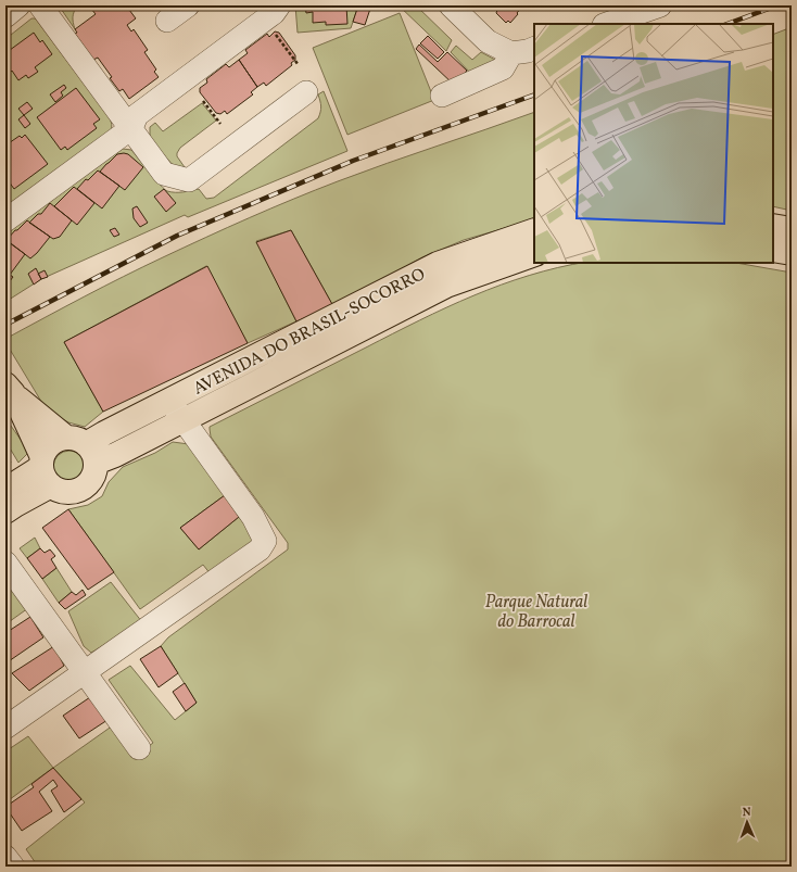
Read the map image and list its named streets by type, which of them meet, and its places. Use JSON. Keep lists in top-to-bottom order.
{
  "streets": {
    "main road": ["AVENIDA DO BRASIL-SOCORRO"]
  },
  "parks": ["Parque Natural do Barrocal"],
  "north": "top"
}
